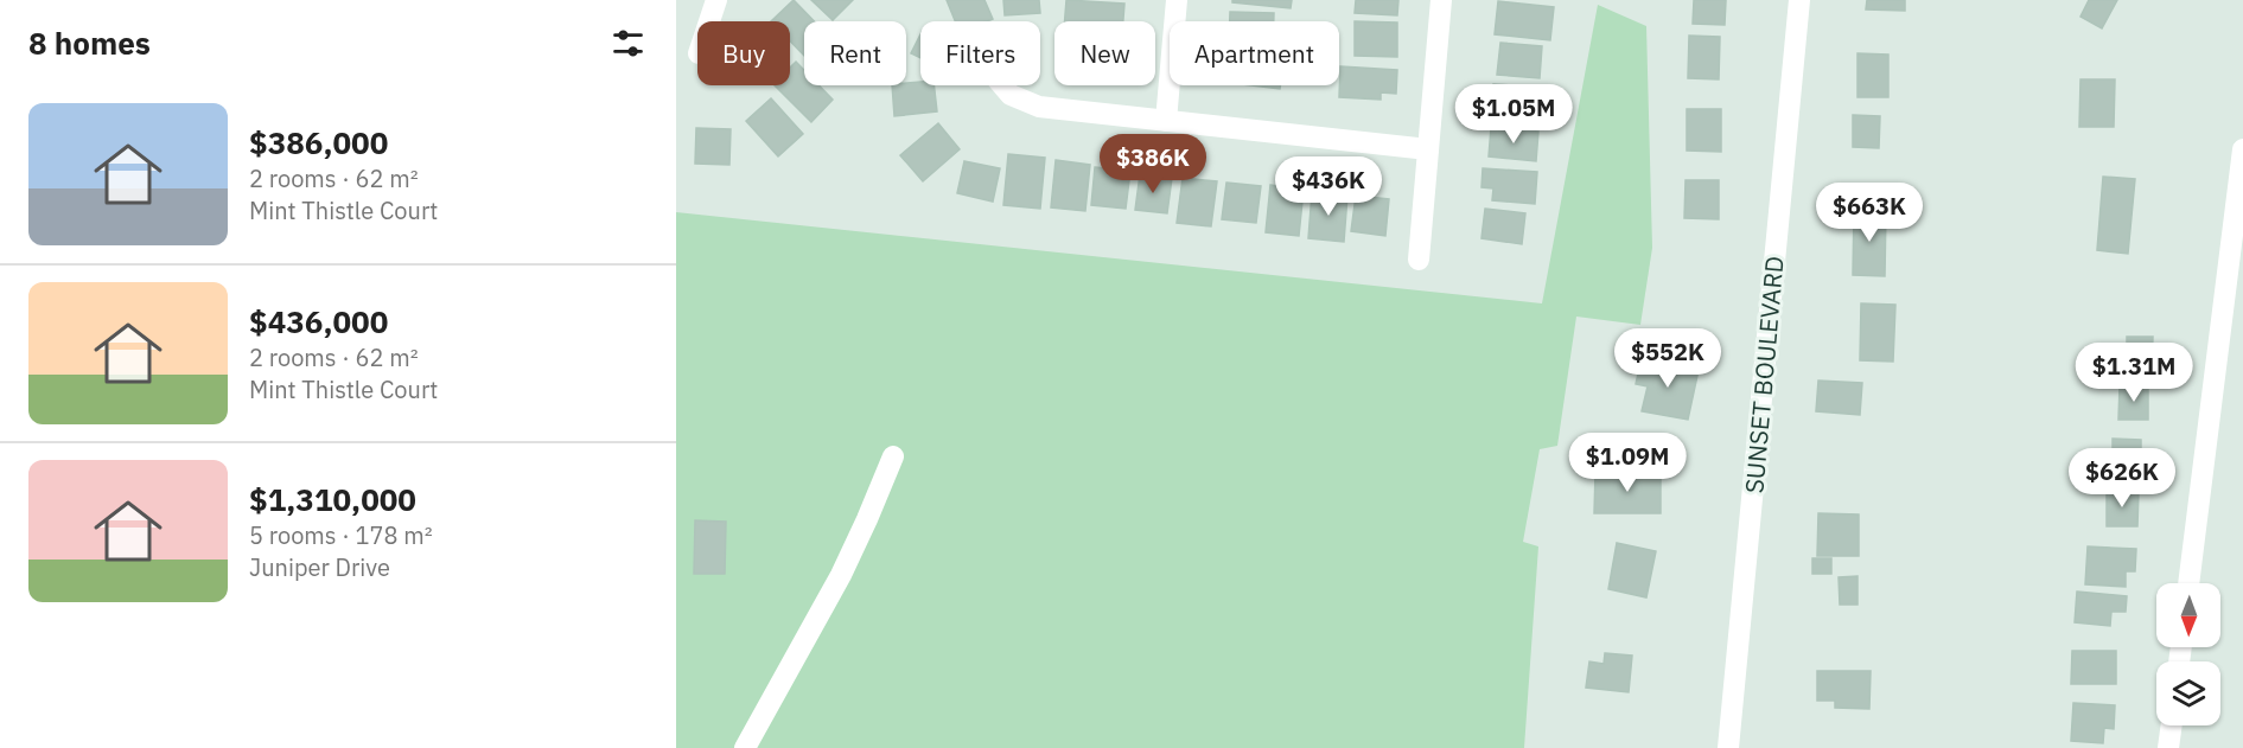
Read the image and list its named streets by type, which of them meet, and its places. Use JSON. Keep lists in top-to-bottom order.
{
  "streets": {
    "street": ["SUNSET BOULEVARD"]
  },
  "north": "bottom",
  "page": {
    "heading": "8 homes",
    "chip": [
      "Buy",
      "Rent",
      "Filters",
      "New",
      "Apartment"
    ],
    "price": [
      "$1.05M",
      "$386K",
      "$436K",
      "$663K",
      "$552K",
      "$1.31M",
      "$1.09M",
      "$626K"
    ],
    "list": [
      {
        "name": "$386,000",
        "note": "2 rooms · 62 m² · Mint Thistle Court"
      },
      {
        "name": "$436,000",
        "note": "2 rooms · 62 m² · Mint Thistle Court"
      },
      {
        "name": "$1,310,000",
        "note": "5 rooms · 178 m² · Juniper Drive"
      }
    ]
  }
}
